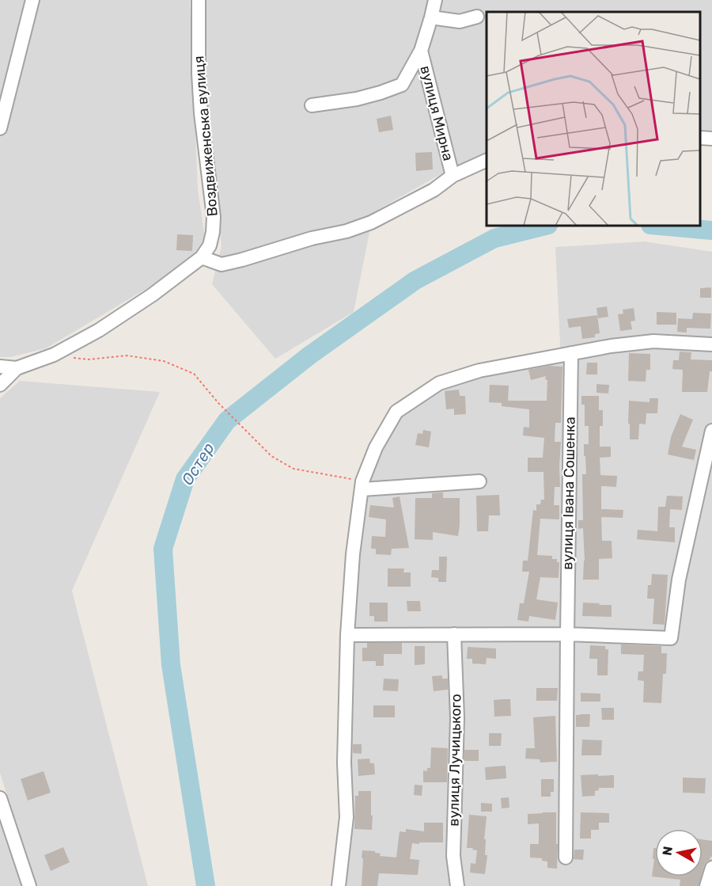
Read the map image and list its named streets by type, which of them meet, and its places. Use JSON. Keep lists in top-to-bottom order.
{
  "streets": {
    "street": [
      "вулиця Мирна",
      "Воздвиженська вулиця",
      "вулиця Івана Сошенка",
      "вулиця Лучицького"
    ]
  },
  "water": ["Остер"],
  "north": "left"
}
